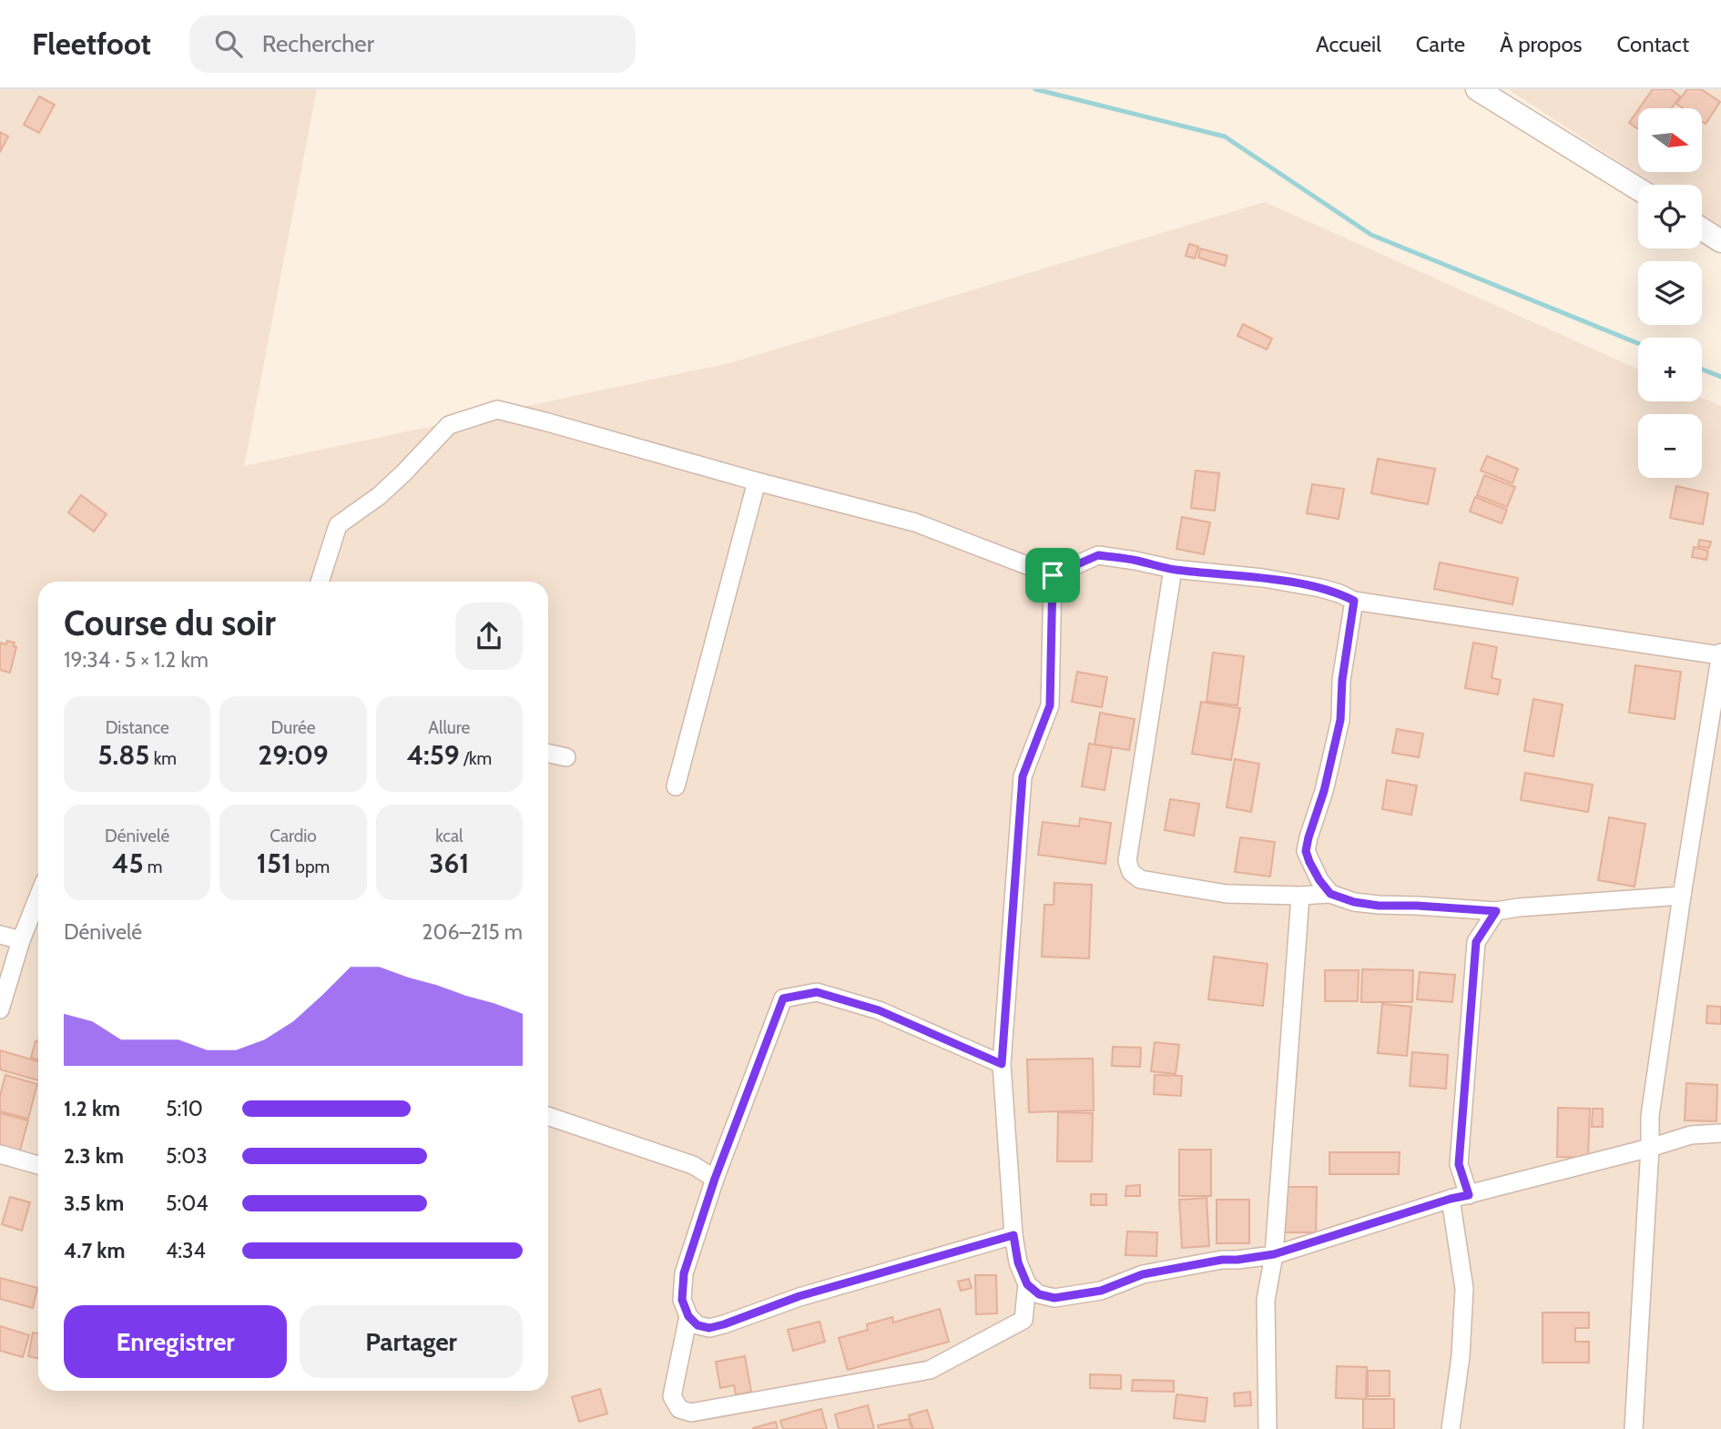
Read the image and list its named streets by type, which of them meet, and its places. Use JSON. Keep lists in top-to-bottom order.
{
  "north": "right",
  "page": {
    "header": "Fleetfoot",
    "search": "Rechercher",
    "nav": [
      "Accueil",
      "Carte",
      "À propos",
      "Contact"
    ],
    "map_buttons": ["+", "−"],
    "heading": ["Course du soir", "19:34 · 5 × 1.2 km"],
    "stats": [
      ["Distance", "5.85 km"],
      ["Durée", "29:09"],
      ["Allure", "4:59 /km"],
      ["Dénivelé", "45 m"],
      ["Cardio", "151 bpm"],
      ["kcal", "361"]
    ],
    "chart": ["Dénivelé", "206–215 m"],
    "list": [
      {
        "name": "1.2 km",
        "note": "5:10"
      },
      {
        "name": "2.3 km",
        "note": "5:03"
      },
      {
        "name": "3.5 km",
        "note": "5:04"
      },
      {
        "name": "4.7 km",
        "note": "4:34"
      }
    ],
    "buttons": ["Enregistrer", "Partager"]
  }
}
